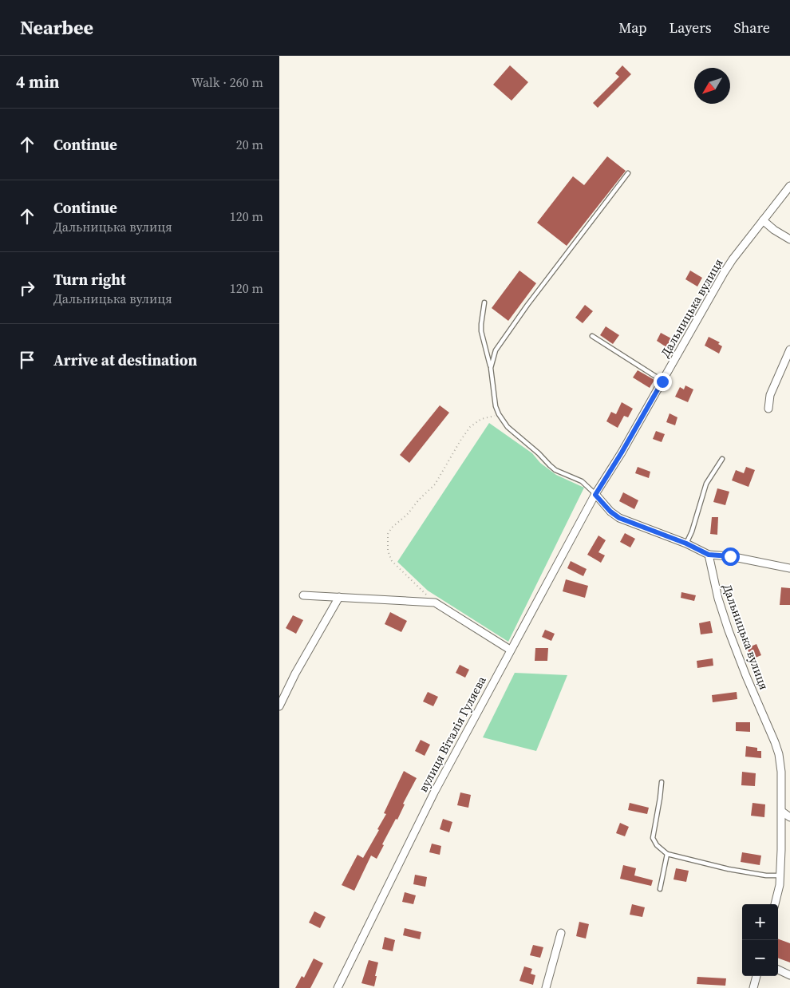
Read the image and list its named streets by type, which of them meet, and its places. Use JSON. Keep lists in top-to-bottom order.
{
  "streets": {
    "street": ["Дальницька вулиця", "вулиця Віталія Гуляєва"]
  },
  "crossings": [
    ["Дальницька вулиця", "вулиця Віталія Гуляєва"]
  ],
  "north": "bottom left",
  "page": {
    "header": "Nearbee",
    "nav": ["Map", "Layers", "Share"],
    "heading": ["4 min", "Walk · 260 m"],
    "list": [
      ["Continue", "20 m"],
      ["Continue", "Дальницька вулиця", "120 m"],
      ["Turn right", "Дальницька вулиця", "120 m"],
      "Arrive at destination"
    ],
    "map_buttons": ["+", "−"]
  }
}
